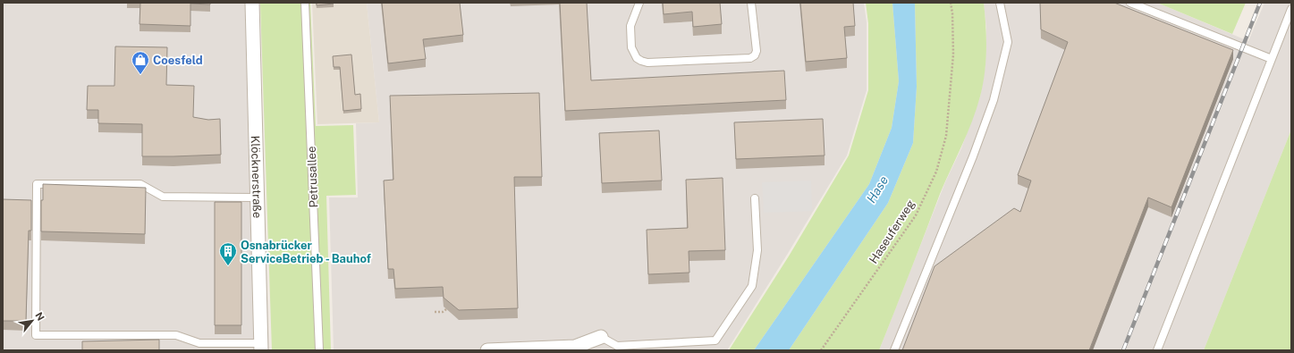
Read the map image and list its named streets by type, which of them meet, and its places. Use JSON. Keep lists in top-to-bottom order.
{
  "streets": {
    "street": ["Klöcknerstraße"],
    "lane": ["Petrusallee"],
    "path": ["Haseuferweg"]
  },
  "water": ["Hase"],
  "places": {
    "shop": ["Coesfeld"],
    "building": ["Osnabrücker ServiceBetrieb - Bauhof"]
  },
  "north": "top right"
}
